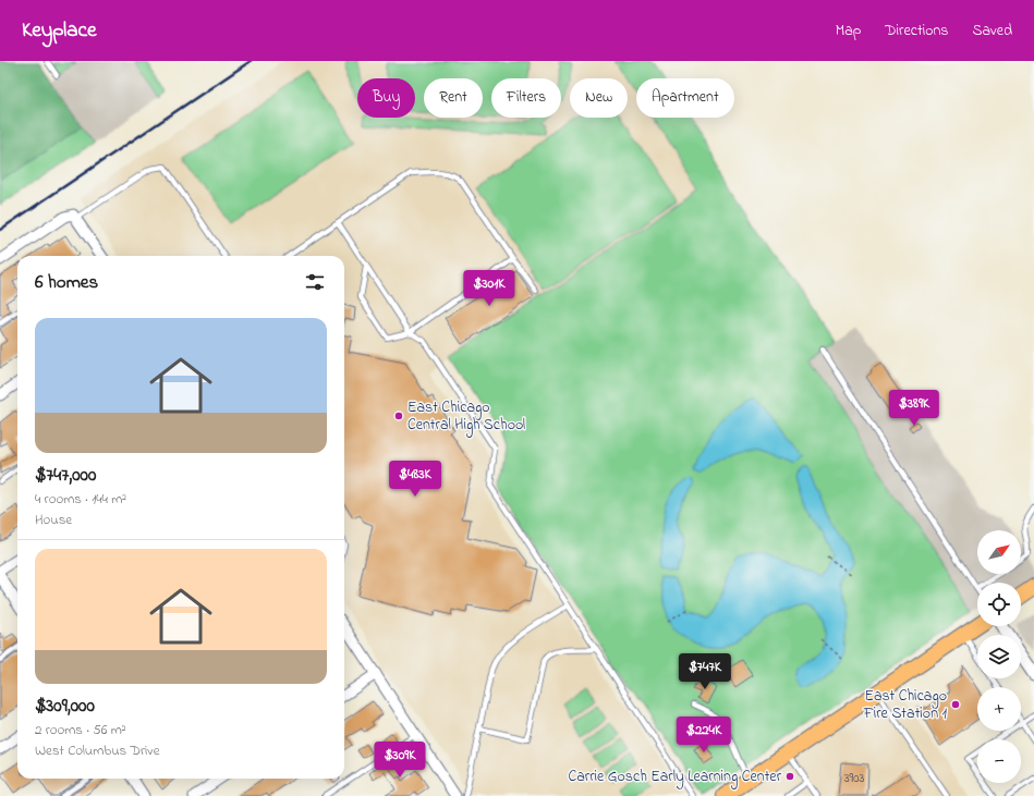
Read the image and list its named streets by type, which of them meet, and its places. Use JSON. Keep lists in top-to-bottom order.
{
  "places": ["East Chicago Central High School", "East Chicago Fire Station 1", "Carrie Gosch Early Learning Center"],
  "house_numbers": ["3903"],
  "north": "top right",
  "page": {
    "header": "Keyplace",
    "nav": ["Map", "Directions", "Saved"],
    "chip": [
      "Buy",
      "Rent",
      "Filters",
      "New",
      "Apartment"
    ],
    "heading": "6 homes",
    "price": [
      "$301K",
      "$389K",
      "$483K",
      "$747K",
      "$224K",
      "$309K"
    ],
    "list": [
      {
        "name": "$747,000",
        "note": "4 rooms · 144 m² · House"
      },
      {
        "name": "$309,000",
        "note": "2 rooms · 56 m² · West Columbus Drive"
      }
    ],
    "map_buttons": ["+", "−"]
  }
}
